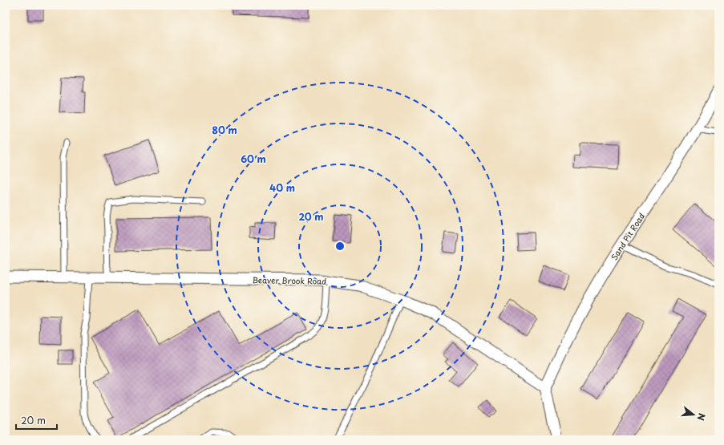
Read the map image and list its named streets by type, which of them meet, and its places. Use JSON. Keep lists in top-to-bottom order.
{
  "streets": {
    "street": ["Sand Pit Road", "Beaver Brook Road"]
  },
  "crossings": [
    ["Sand Pit Road", "Beaver Brook Road"]
  ],
  "scale_bar": "20 m",
  "north": "right",
  "rings": [
    "80 m",
    "60 m",
    "40 m",
    "20 m"
  ]
}
